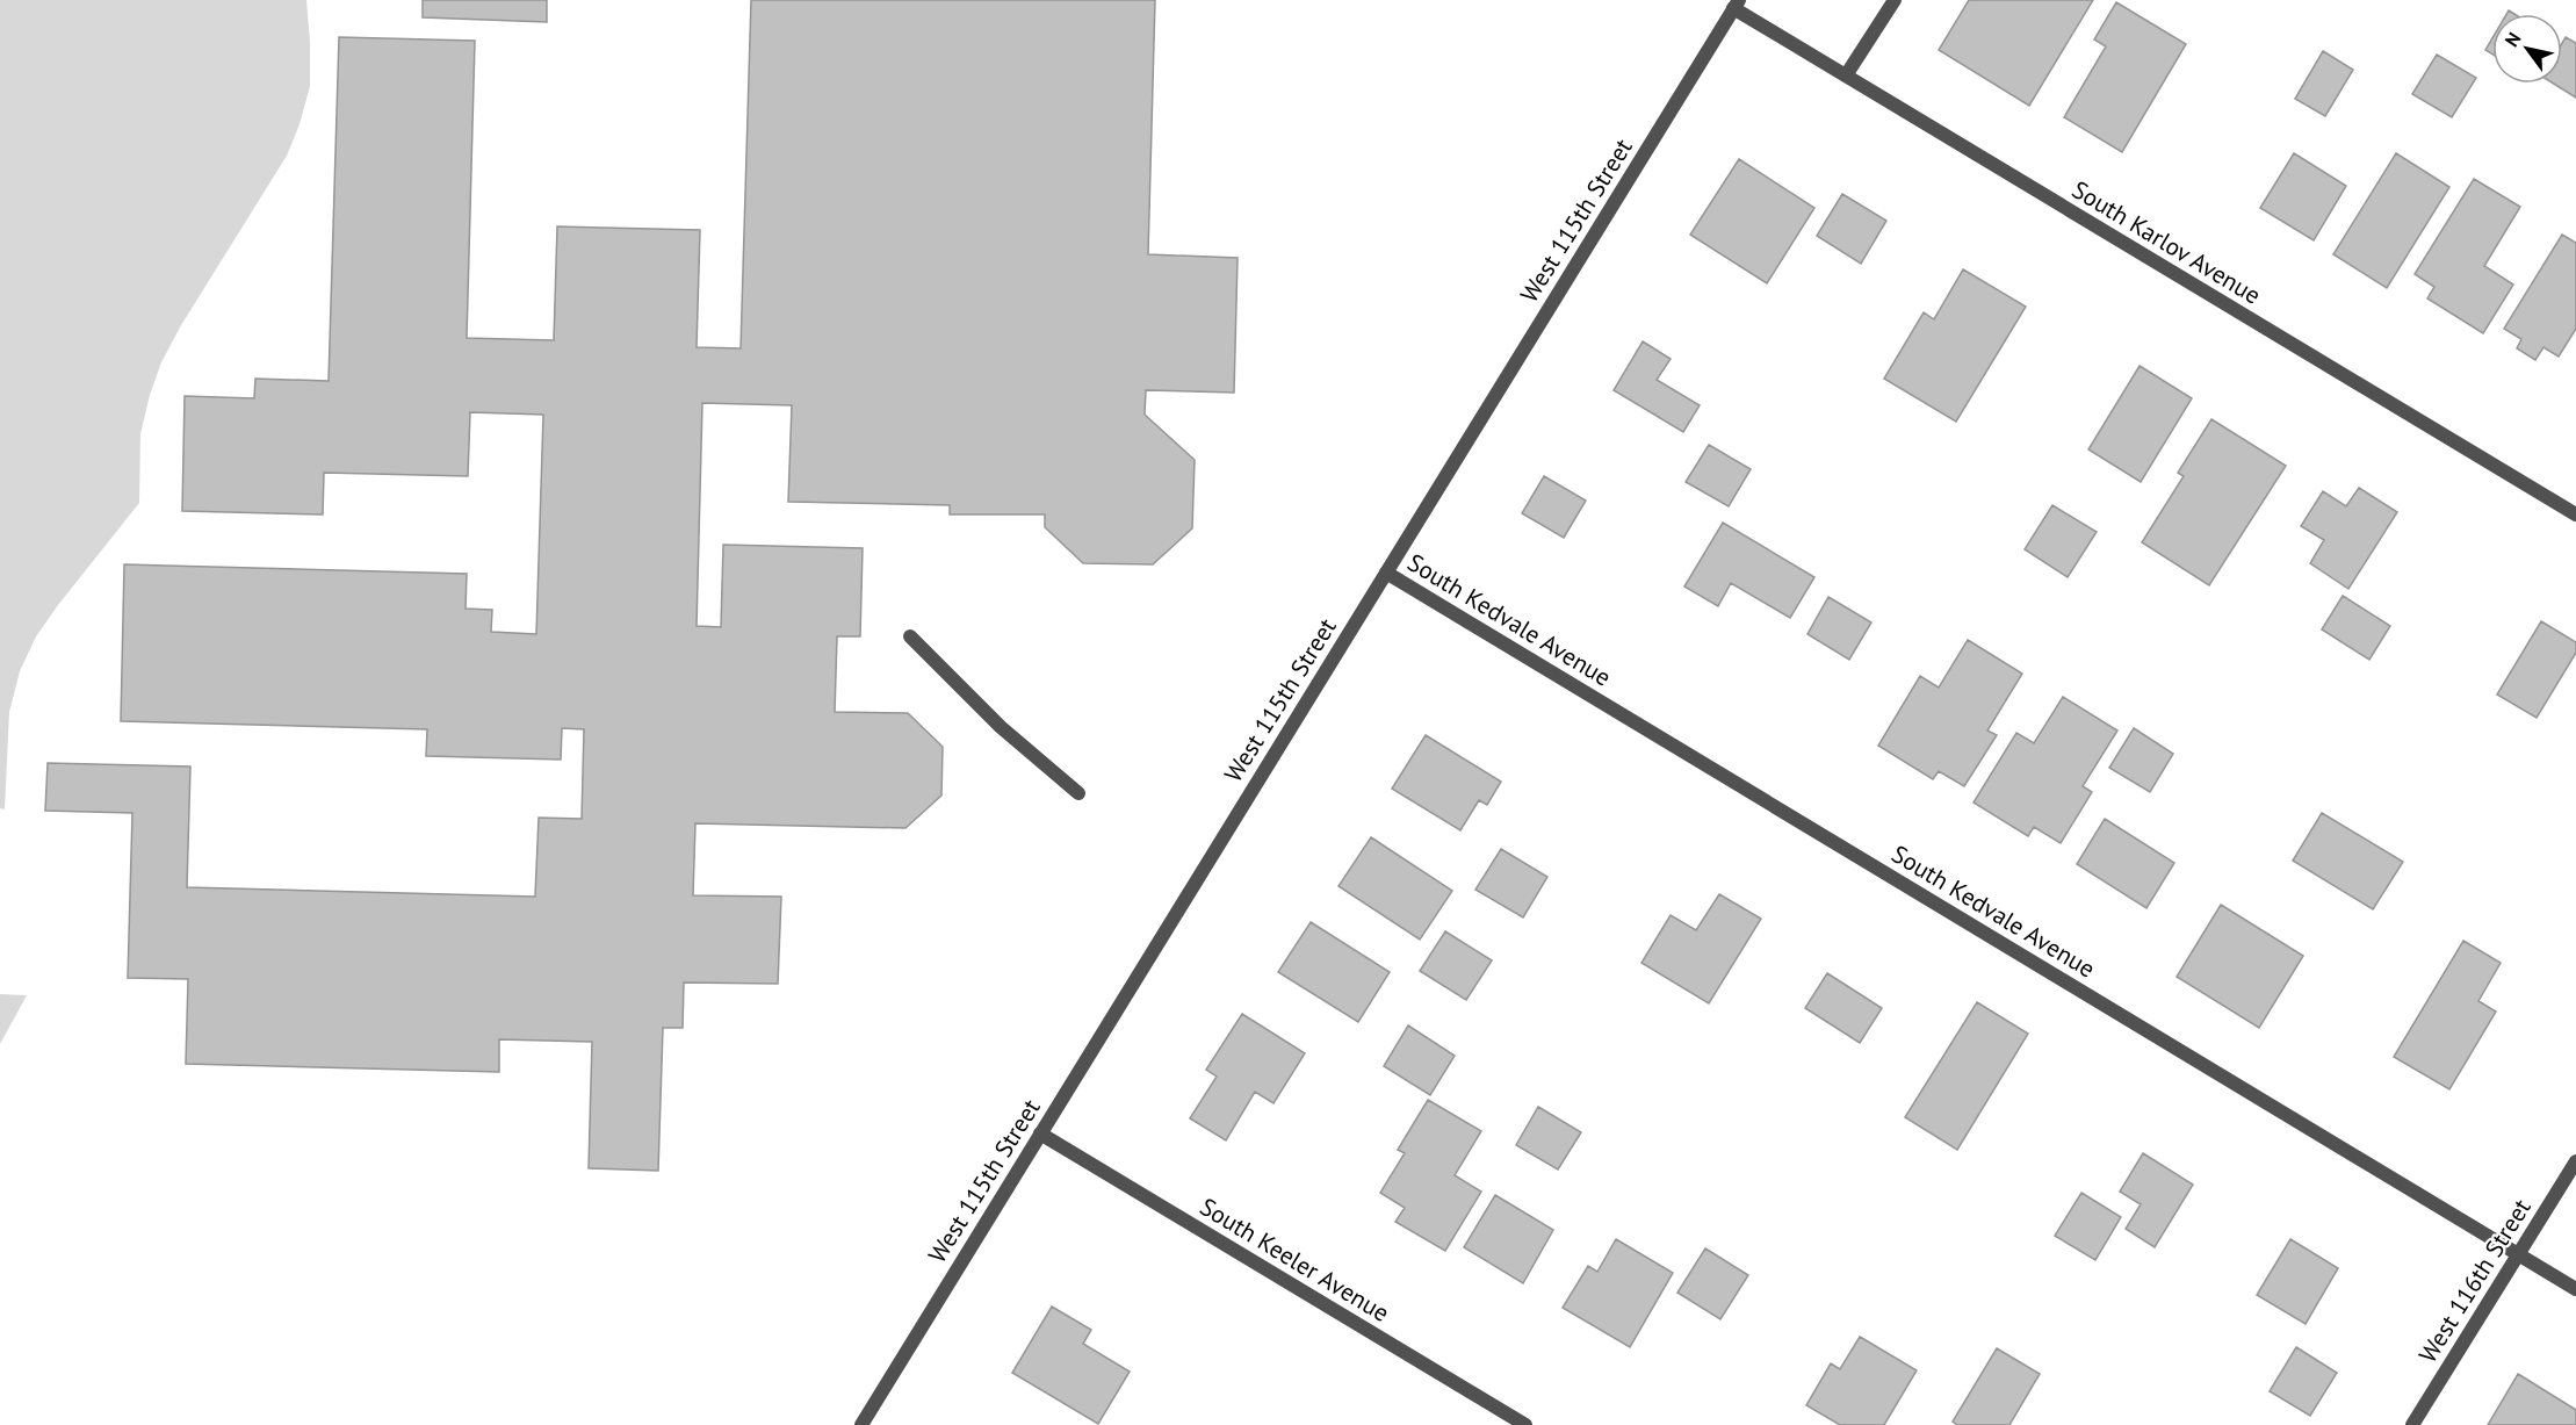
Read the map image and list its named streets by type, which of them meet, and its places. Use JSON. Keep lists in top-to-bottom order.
{
  "streets": {
    "street": [
      "West 115th Street",
      "South Karlov Avenue",
      "South Kedvale Avenue",
      "South Keeler Avenue",
      "West 116th Street"
    ]
  },
  "crossings": [
    ["West 115th Street", "South Karlov Avenue"],
    ["West 115th Street", "South Kedvale Avenue"],
    ["West 115th Street", "South Keeler Avenue"],
    ["South Kedvale Avenue", "West 116th Street"]
  ],
  "north": "top left"
}
